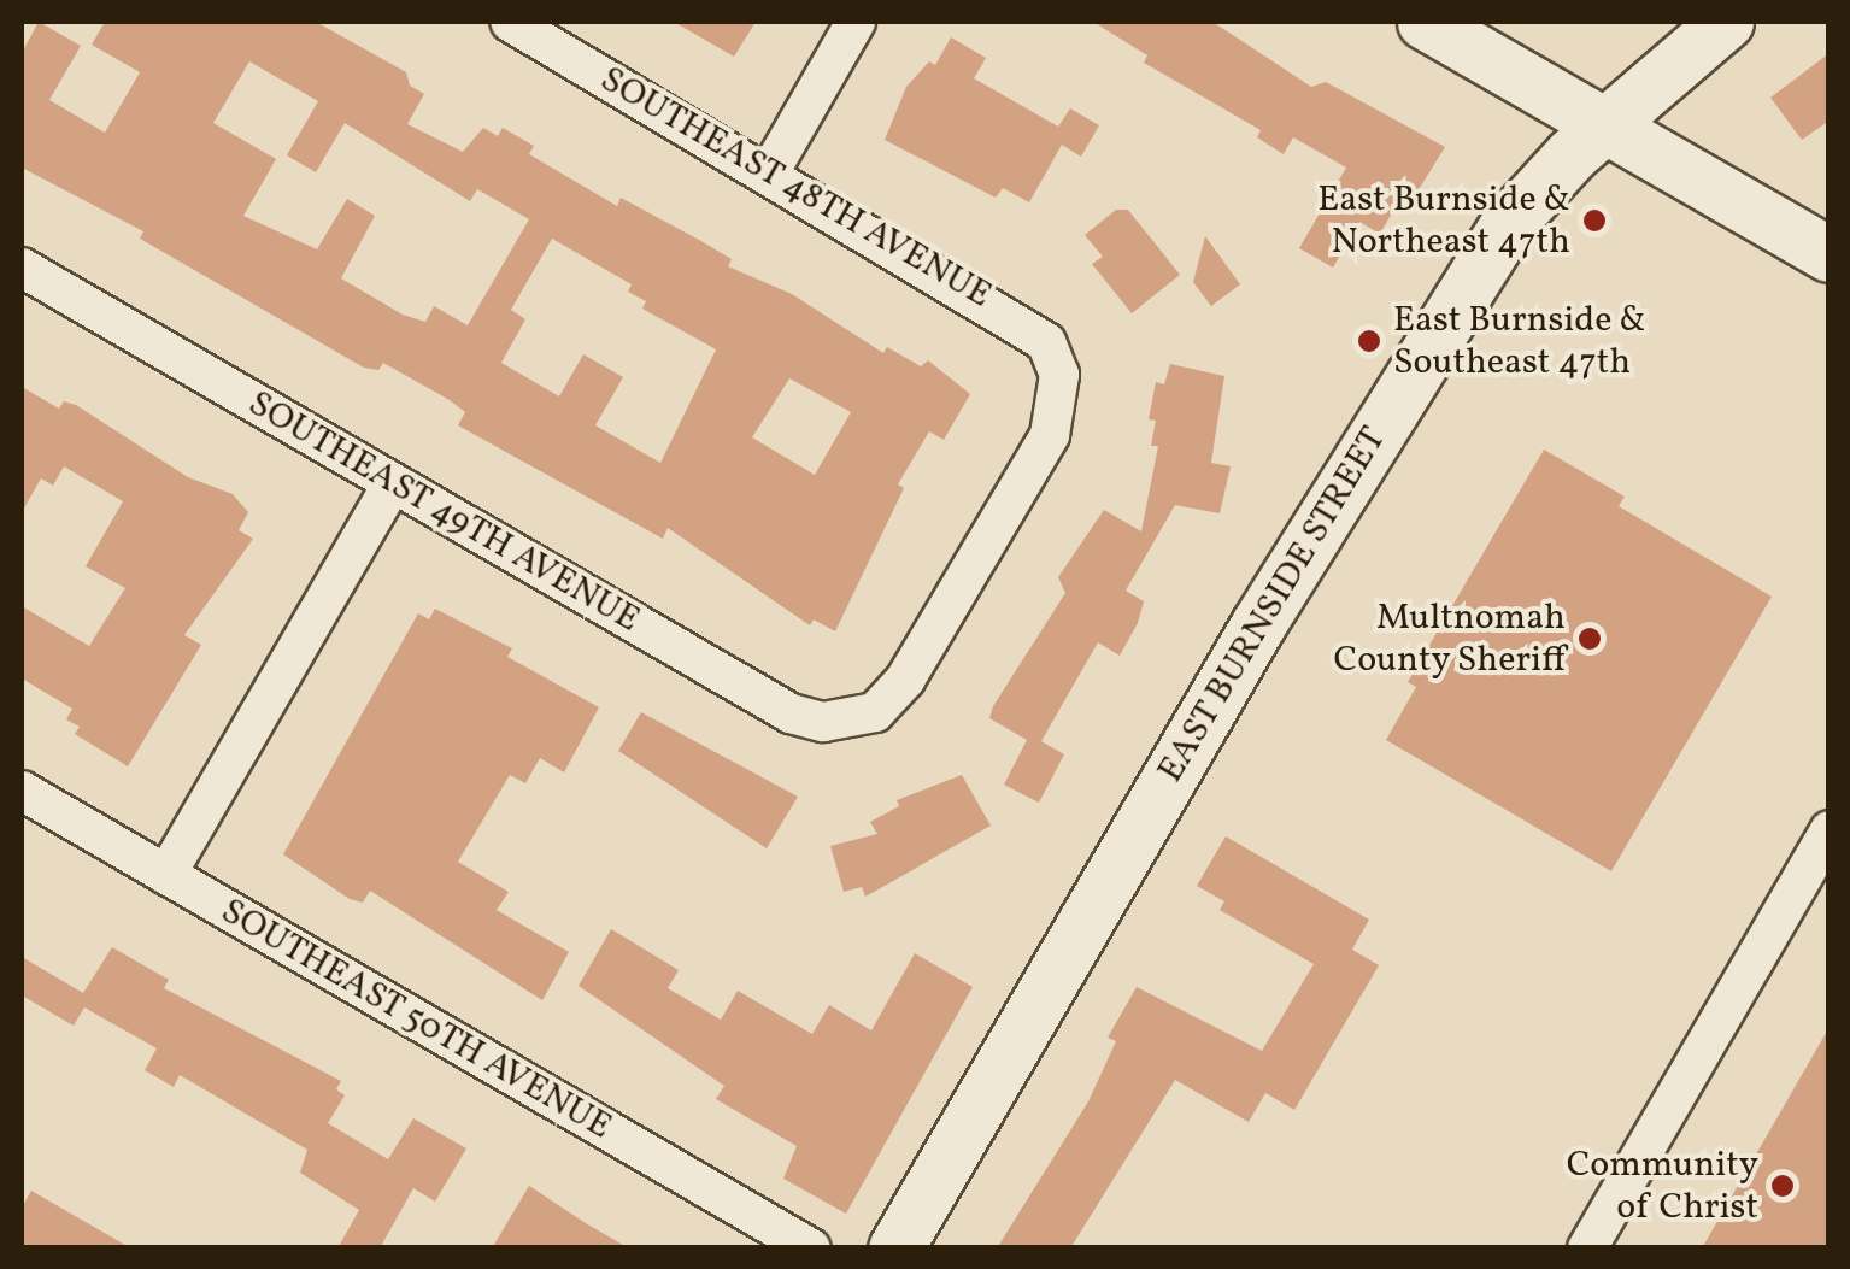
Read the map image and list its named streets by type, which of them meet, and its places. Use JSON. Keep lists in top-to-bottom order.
{
  "streets": {
    "main road": ["EAST BURNSIDE STREET"],
    "street": ["SOUTHEAST 48TH AVENUE", "SOUTHEAST 49TH AVENUE", "SOUTHEAST 50TH AVENUE"]
  },
  "crossings": [
    ["SOUTHEAST 48TH AVENUE", "SOUTHEAST 49TH AVENUE"]
  ],
  "places": [
    "East Burnside & Northeast 47th",
    "East Burnside & Southeast 47th",
    "Multnomah County Sheriff",
    "Community of Christ"
  ]
}
